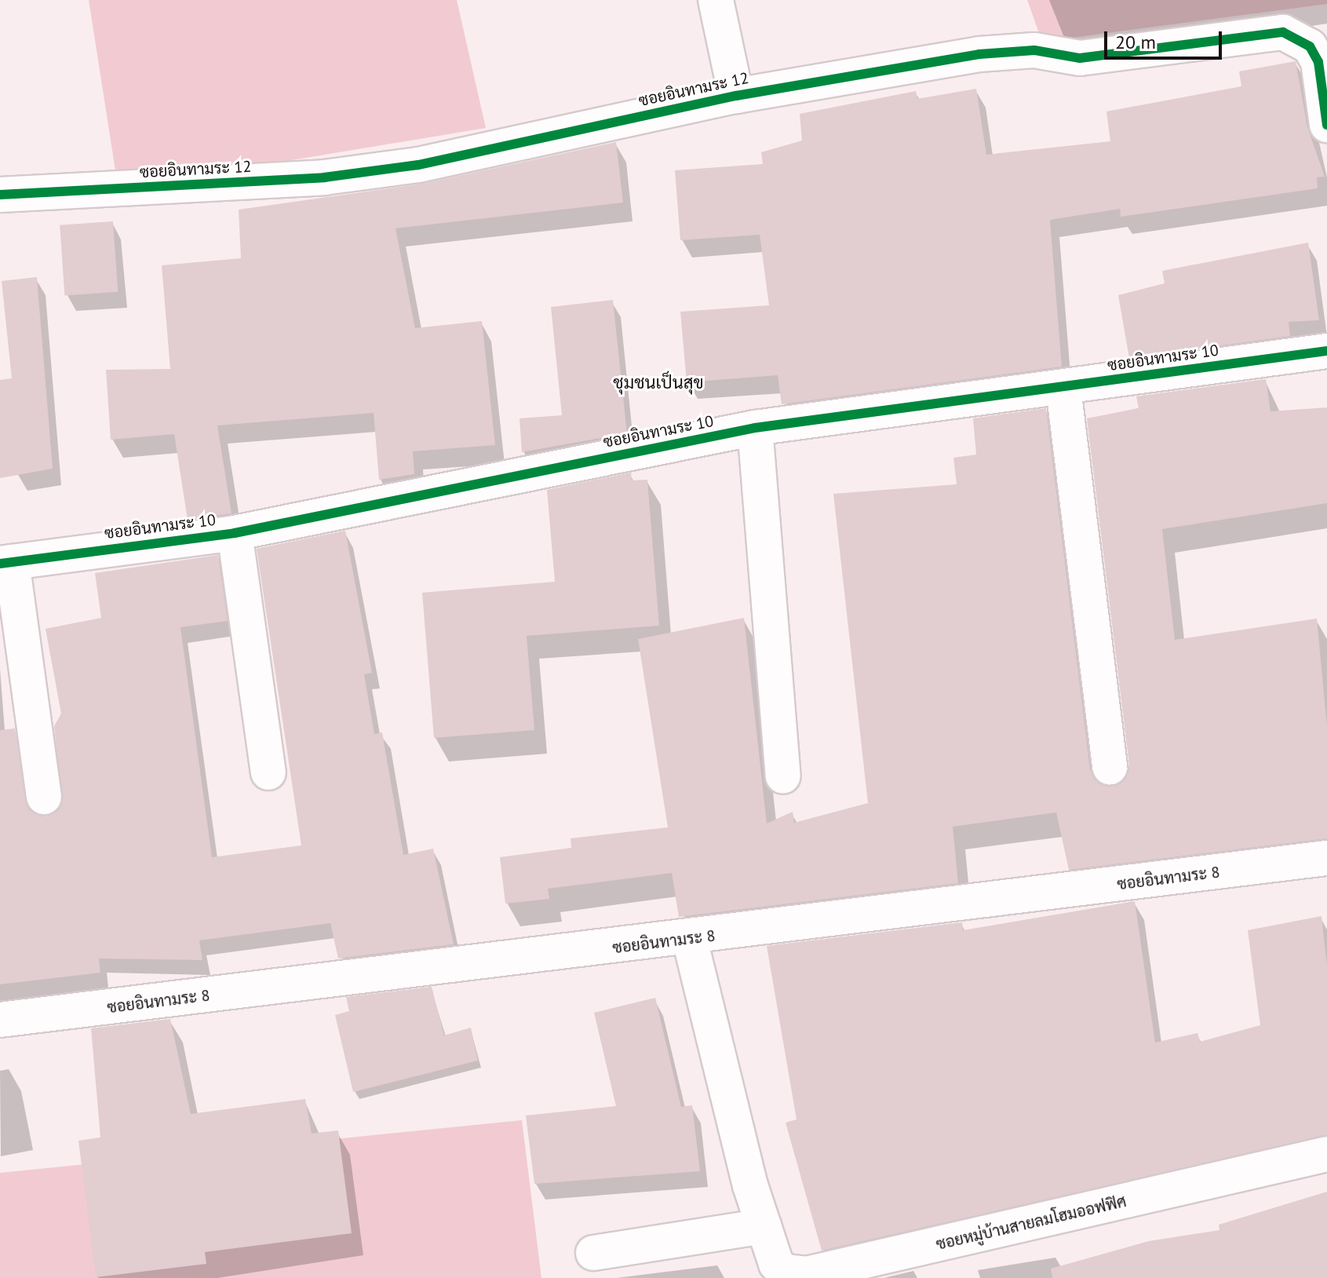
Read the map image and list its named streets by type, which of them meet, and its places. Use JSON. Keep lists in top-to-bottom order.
{
  "streets": {
    "street": [
      "ซอยอินทามระ 12",
      "ซอยอินทามระ 10",
      "ซอยอินทามระ 8",
      "ซอยหมู่บ้านสายลมโฮมออฟฟิศ"
    ]
  },
  "crossings": [
    ["ซอยอินทามระ 8", "ซอยหมู่บ้านสายลมโฮมออฟฟิศ"]
  ],
  "districts": ["ชุมชนเป็นสุข"],
  "scale_bar": "20 m"
}
